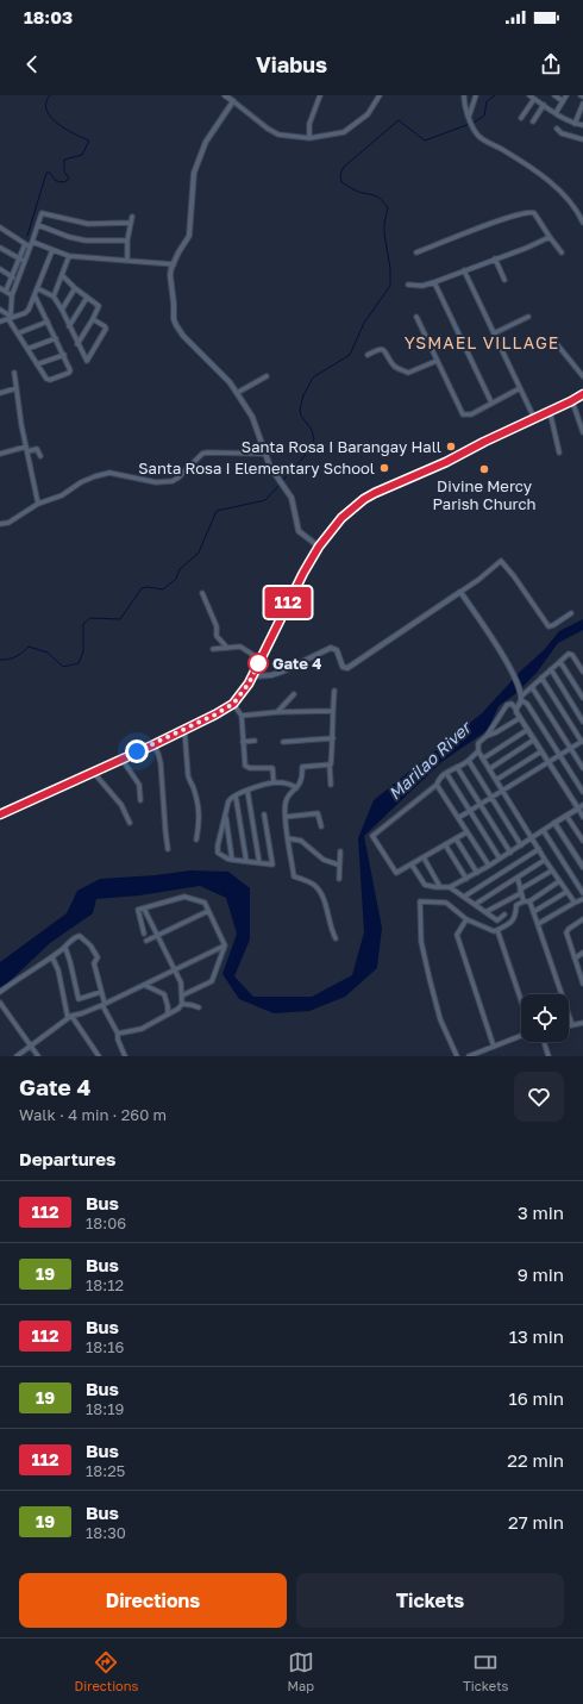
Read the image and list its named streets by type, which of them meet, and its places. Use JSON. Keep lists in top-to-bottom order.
{
  "districts": ["YSMAEL VILLAGE"],
  "water": ["Marilao River"],
  "places": [
    "Santa Rosa I Barangay Hall",
    "Santa Rosa I Elementary School",
    "Divine Mercy Parish Church",
    "Gate 4"
  ],
  "lines": ["bus line 112"],
  "page": {
    "status": "18:03",
    "header": "Viabus",
    "on_map": "112",
    "heading": [
      ["Gate 4", "Walk · 4 min · 260 m"],
      "Departures"
    ],
    "list": [
      {
        "mark": "112",
        "name": "Bus",
        "note": "18:06",
        "value": "3 min"
      },
      {
        "mark": "19",
        "name": "Bus",
        "note": "18:12",
        "value": "9 min"
      },
      {
        "mark": "112",
        "name": "Bus",
        "note": "18:16",
        "value": "13 min"
      },
      {
        "mark": "19",
        "name": "Bus",
        "note": "18:19",
        "value": "16 min"
      },
      {
        "mark": "112",
        "name": "Bus",
        "note": "18:25",
        "value": "22 min"
      },
      {
        "mark": "19",
        "name": "Bus",
        "note": "18:30",
        "value": "27 min"
      }
    ],
    "buttons": ["Directions", "Tickets"],
    "tabs": ["Directions", "Map", "Tickets"]
  }
}
